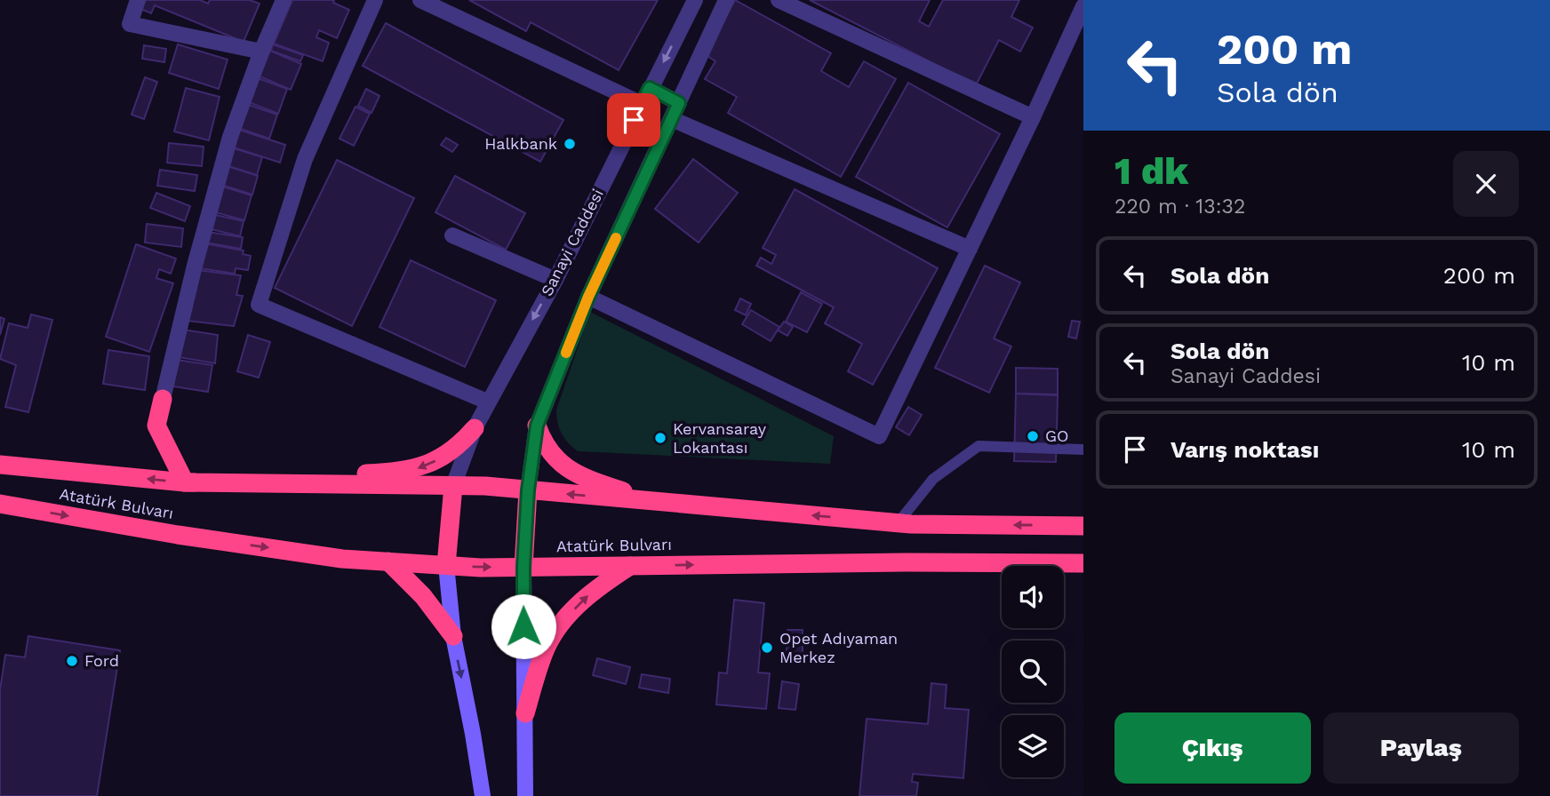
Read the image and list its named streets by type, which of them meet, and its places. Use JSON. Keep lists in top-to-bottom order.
{
  "streets": {
    "highway": ["Atatürk Bulvarı"],
    "street": ["Sanayi Caddesi"]
  },
  "crossings": [
    ["Sanayi Caddesi", "Atatürk Bulvarı"]
  ],
  "places": [
    "Halkbank",
    "GO",
    "Kervansaray Lokantası",
    "Opet Adıyaman Merkez",
    "Ford"
  ],
  "page": {
    "turn": ["200 m", "Sola dön"],
    "heading": ["1 dk", "220 m · 13:32"],
    "list": [
      {
        "name": "Sola dön",
        "value": "200 m"
      },
      {
        "name": "Sola dön",
        "note": "Sanayi Caddesi",
        "value": "10 m"
      },
      {
        "name": "Varış noktası",
        "value": "10 m"
      }
    ],
    "buttons": ["Çıkış", "Paylaş"]
  }
}
